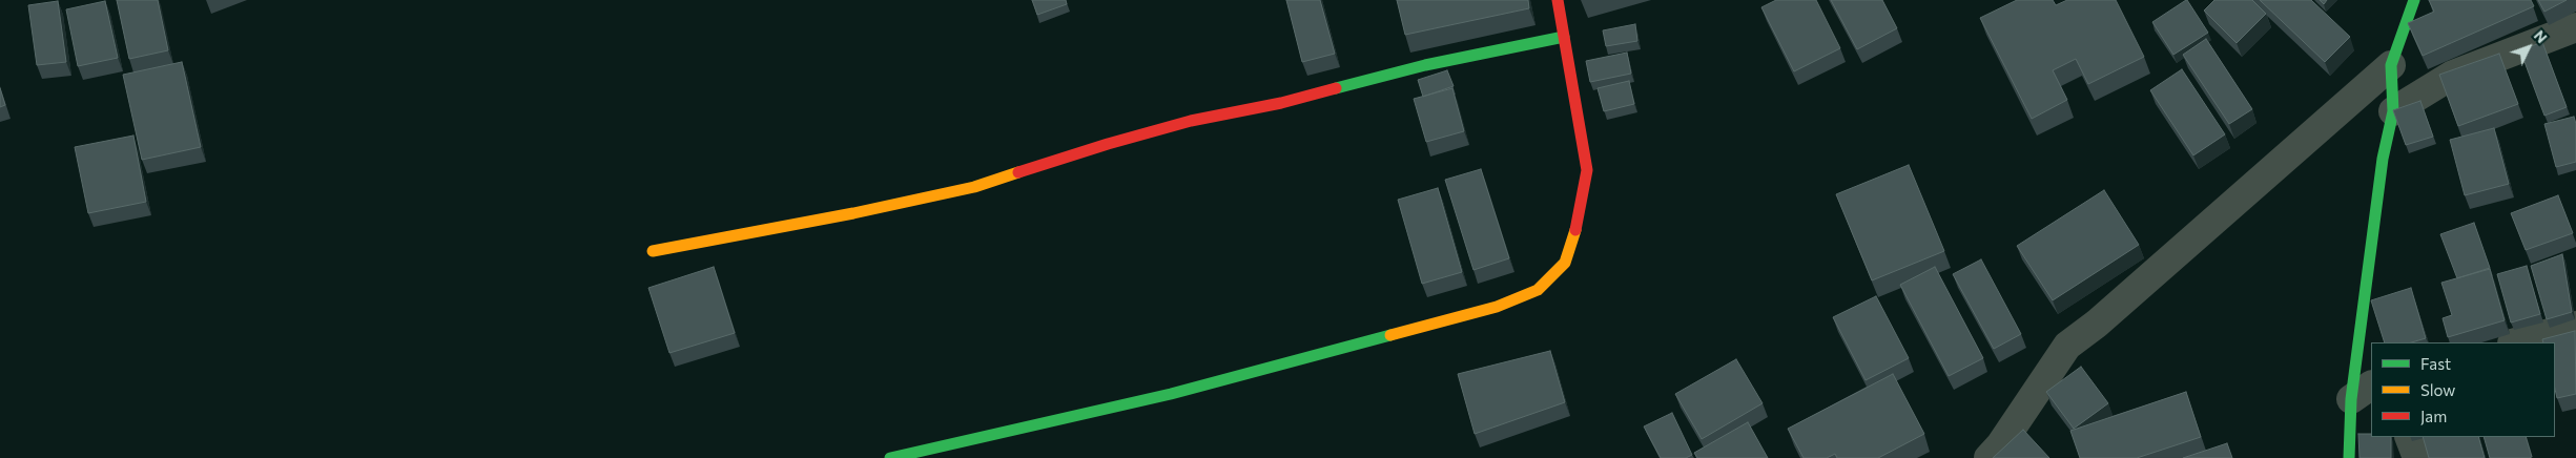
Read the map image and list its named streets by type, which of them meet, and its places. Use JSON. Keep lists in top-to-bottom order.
{
  "legend": ["Fast", "Slow", "Jam"],
  "north": "top right"
}
